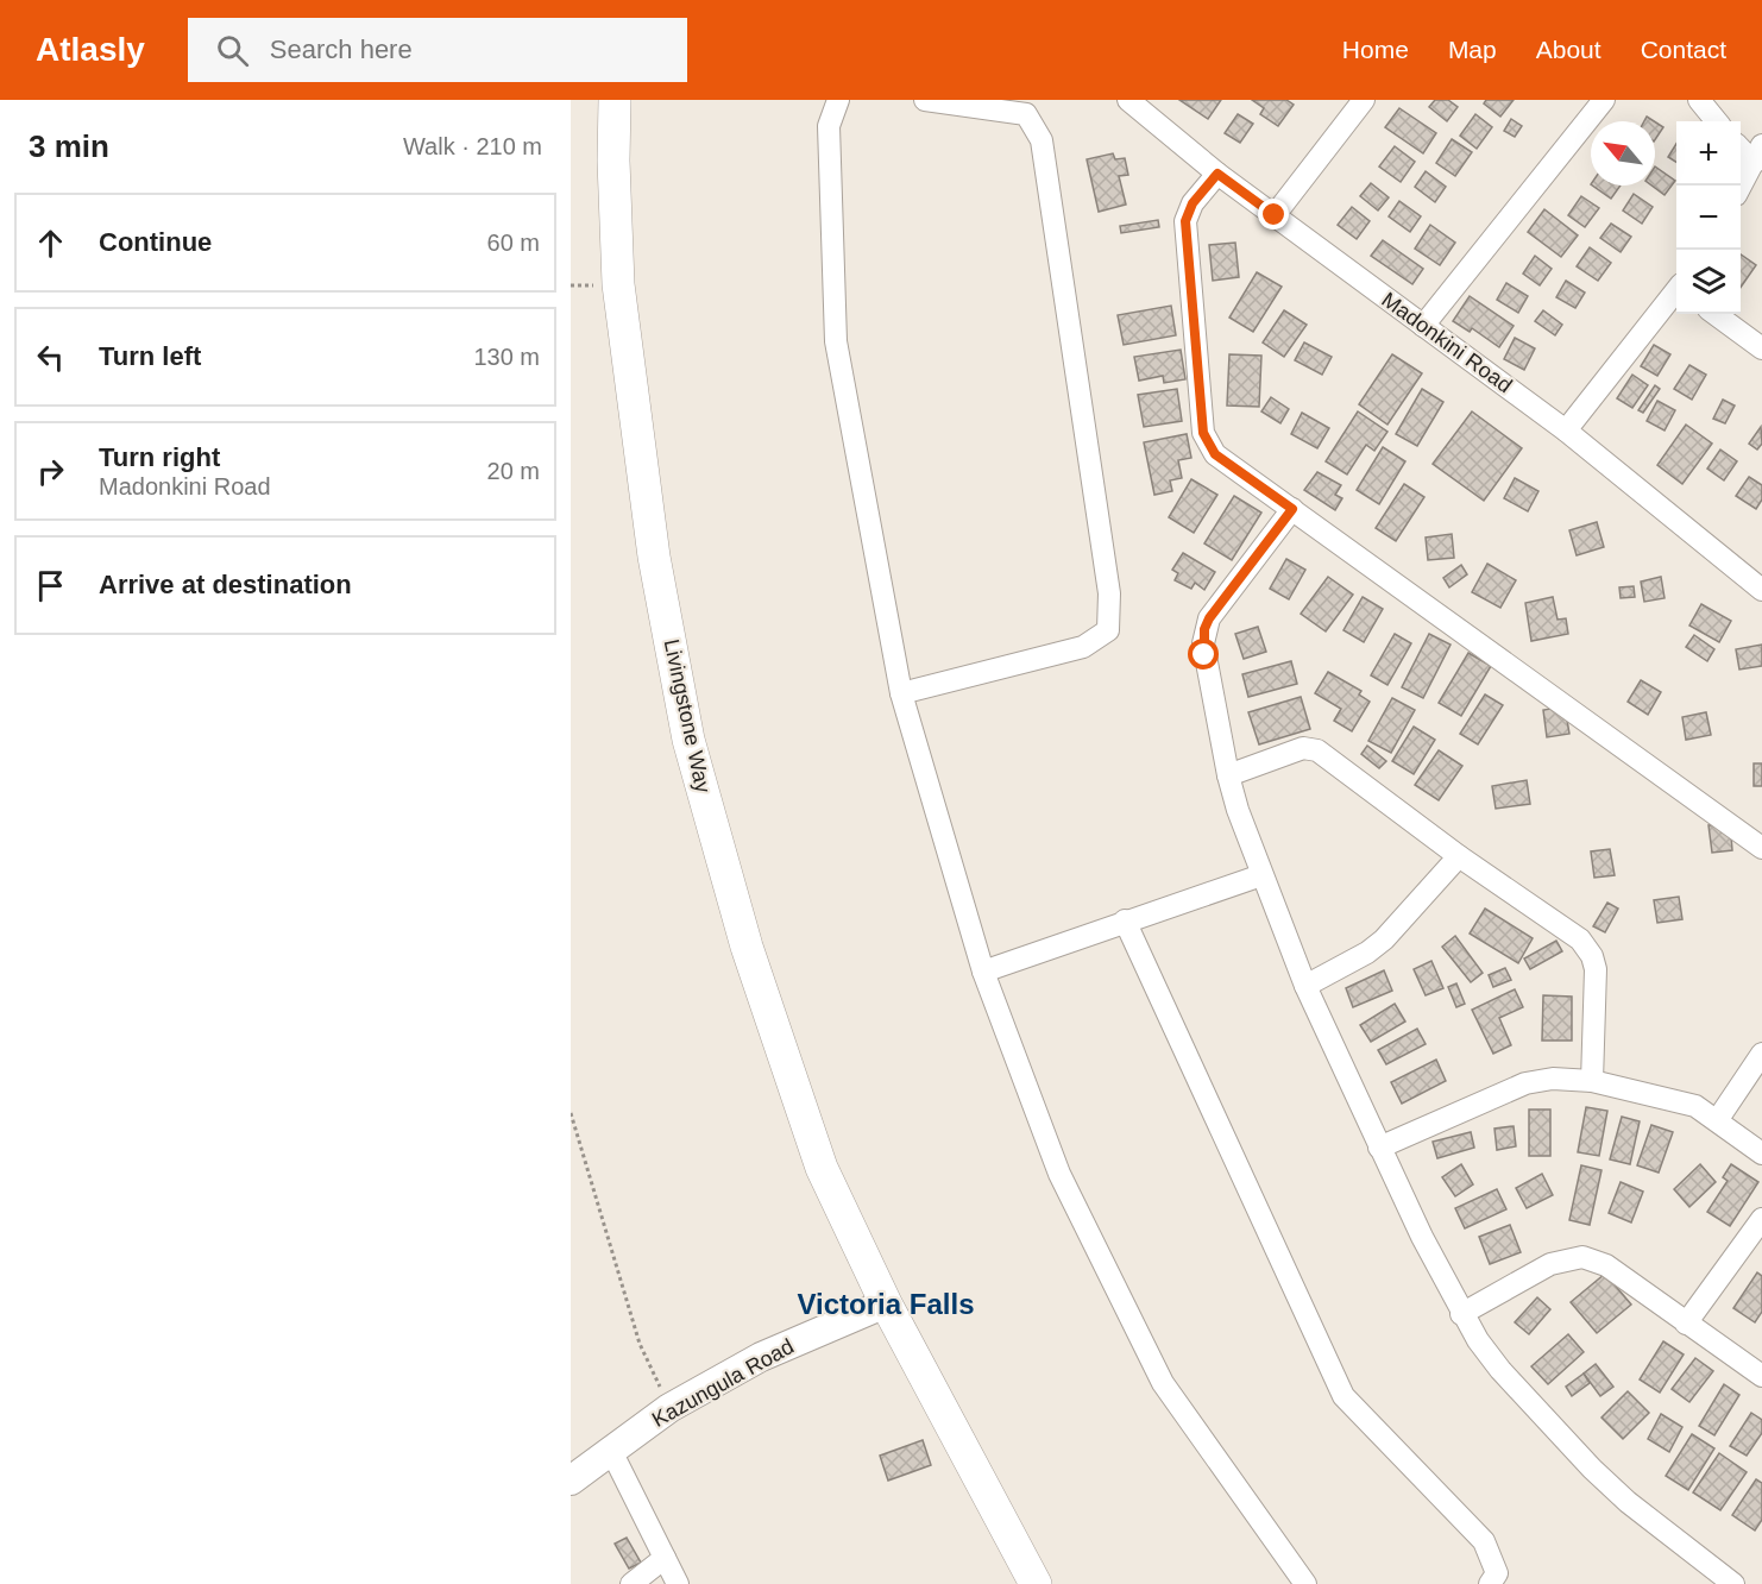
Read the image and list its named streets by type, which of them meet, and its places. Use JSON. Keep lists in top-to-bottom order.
{
  "streets": {
    "highway": ["Livingstone Way"],
    "main road": ["Kazungula Road"],
    "street": ["Madonkini Road"]
  },
  "crossings": [
    ["Livingstone Way", "Kazungula Road"]
  ],
  "districts": ["Victoria Falls"],
  "north": "top left",
  "page": {
    "header": "Atlasly",
    "search": "Search here",
    "nav": [
      "Home",
      "Map",
      "About",
      "Contact"
    ],
    "heading": ["3 min", "Walk · 210 m"],
    "map_buttons": ["+", "−"],
    "list": [
      ["Continue", "60 m"],
      ["Turn left", "130 m"],
      ["Turn right", "Madonkini Road", "20 m"],
      "Arrive at destination"
    ]
  }
}
